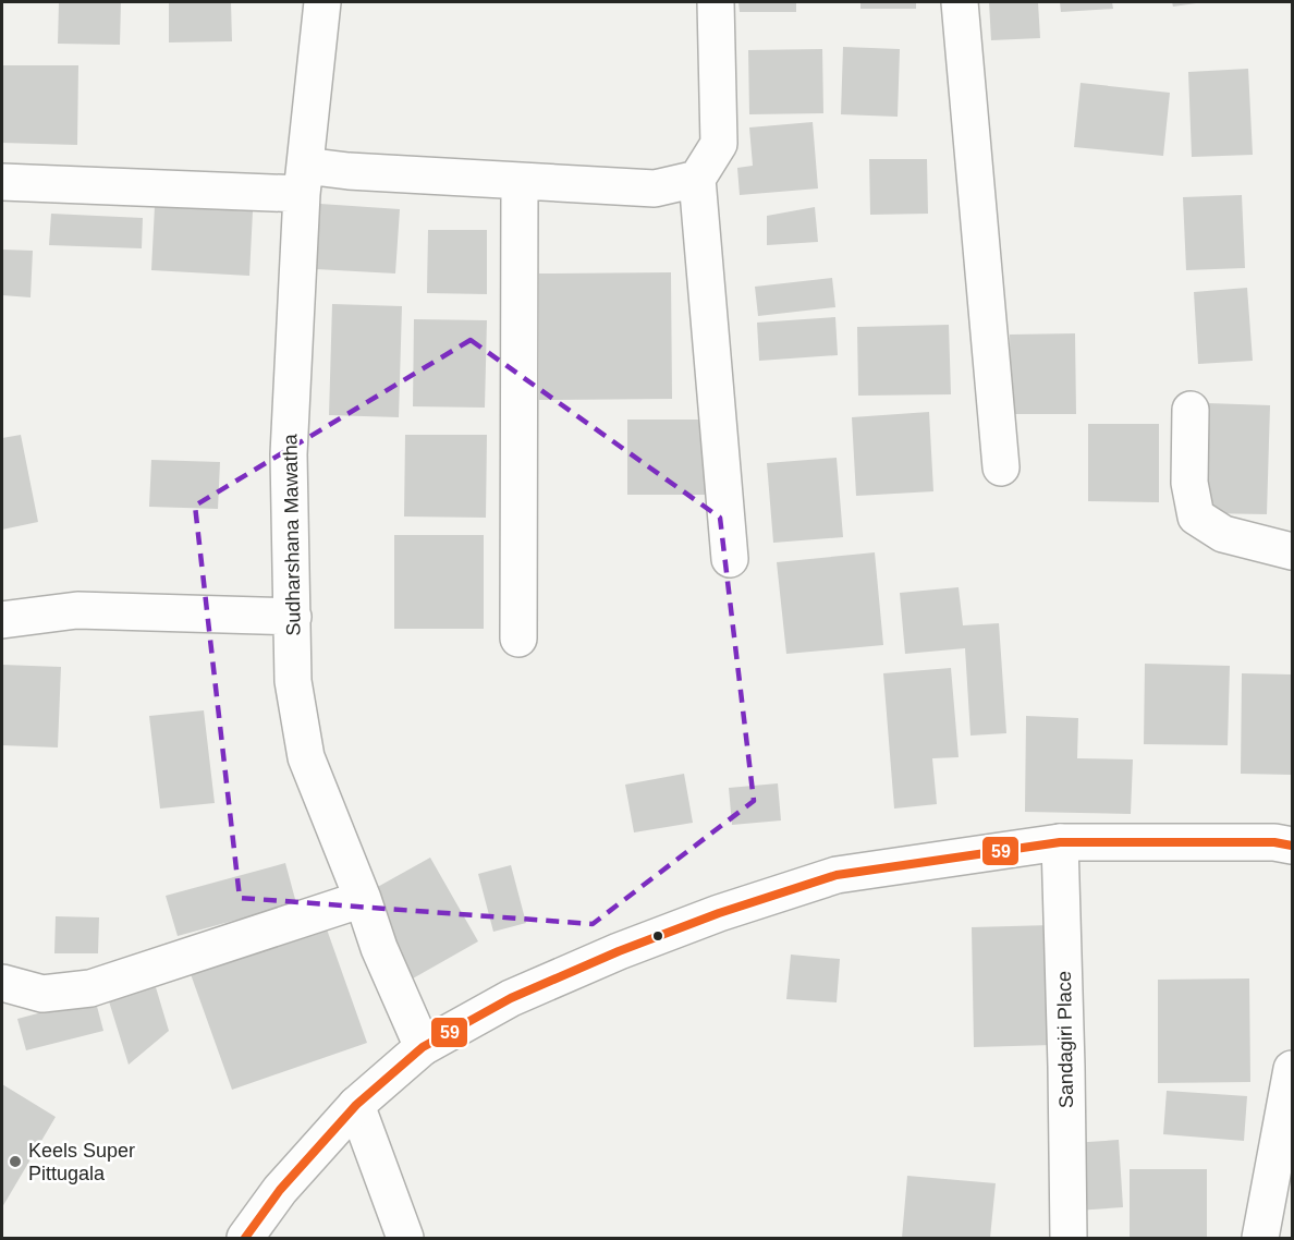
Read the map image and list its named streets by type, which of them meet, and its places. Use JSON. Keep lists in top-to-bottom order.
{
  "streets": {
    "street": ["Sudharshana Mawatha", "Sandagiri Place"]
  },
  "places": ["Keels Super Pittugala"],
  "lines": ["transit line 59"]
}
